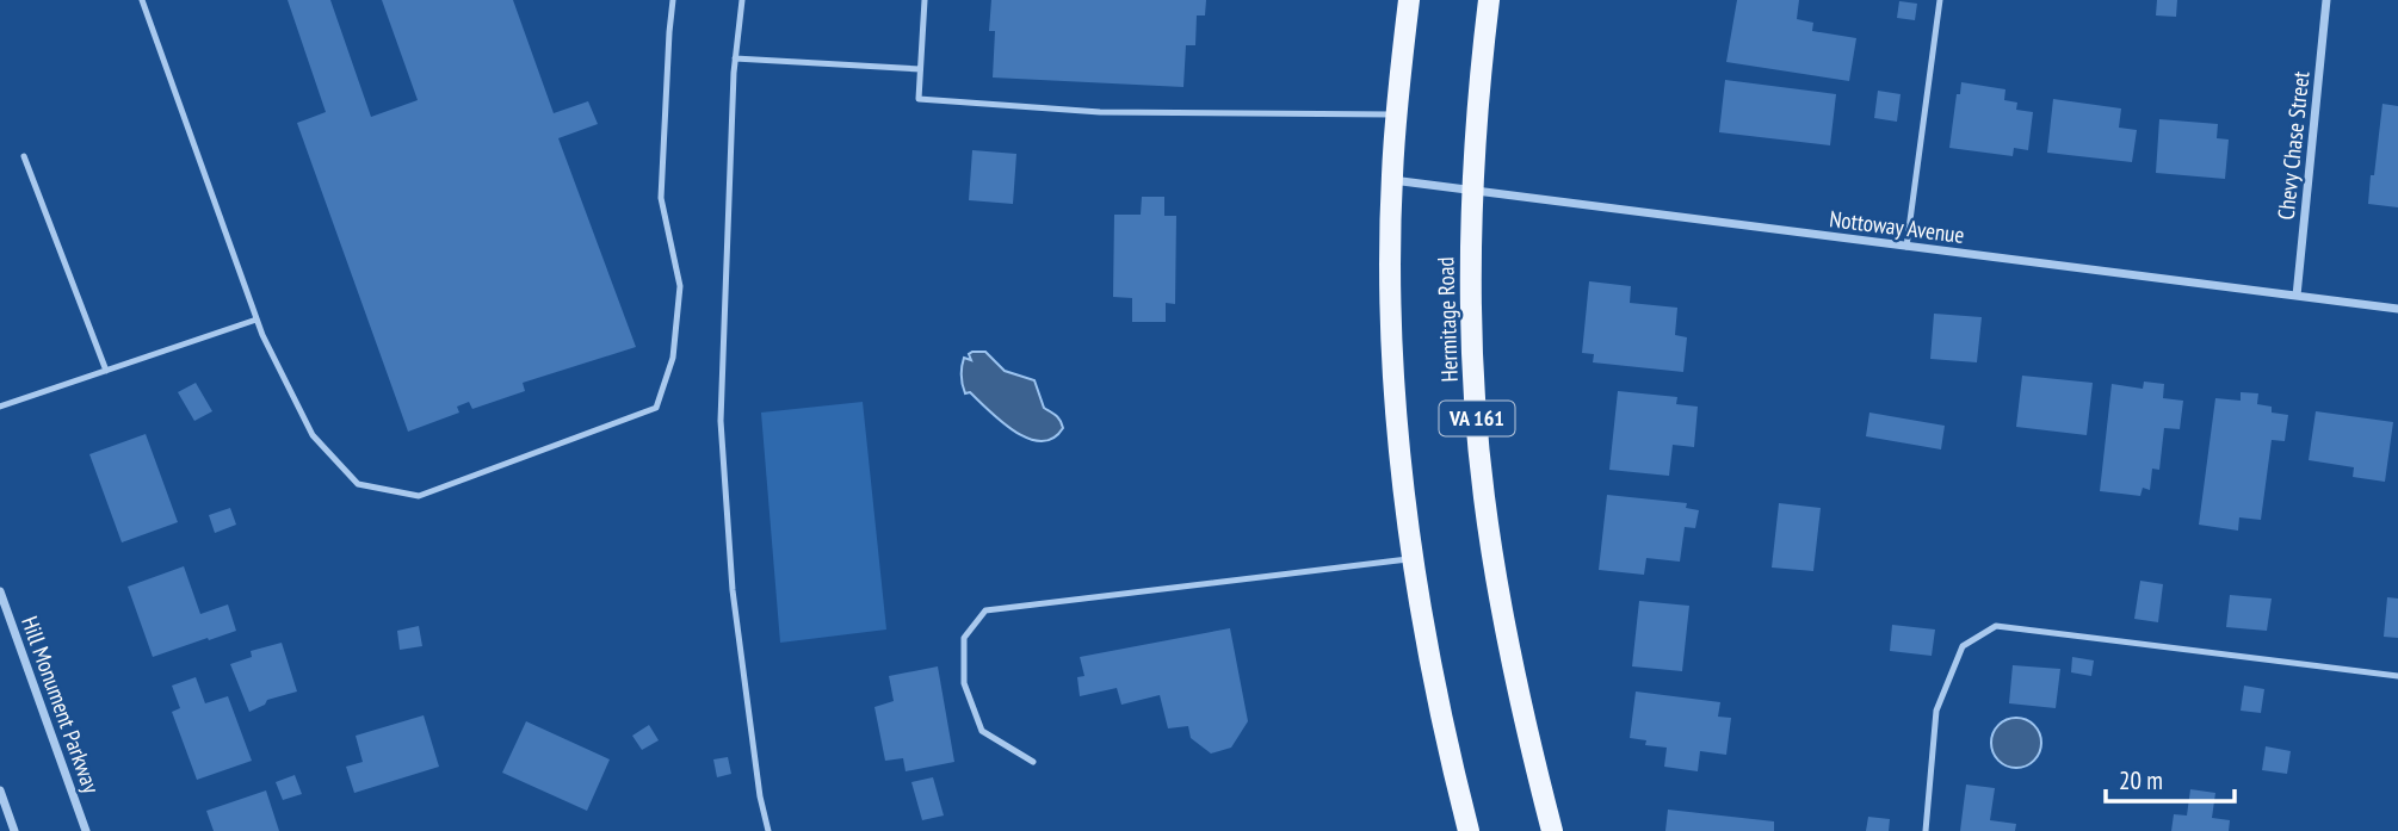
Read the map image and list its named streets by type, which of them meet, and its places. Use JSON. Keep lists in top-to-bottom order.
{
  "streets": {
    "main road": ["Hermitage Road", "VA 161"],
    "street": ["Chevy Chase Street", "Nottoway Avenue", "Hill Monument Parkway"]
  },
  "crossings": [
    ["Chevy Chase Street", "Nottoway Avenue"],
    ["Nottoway Avenue", "Hermitage Road"]
  ],
  "scale_bar": "20 m"
}
